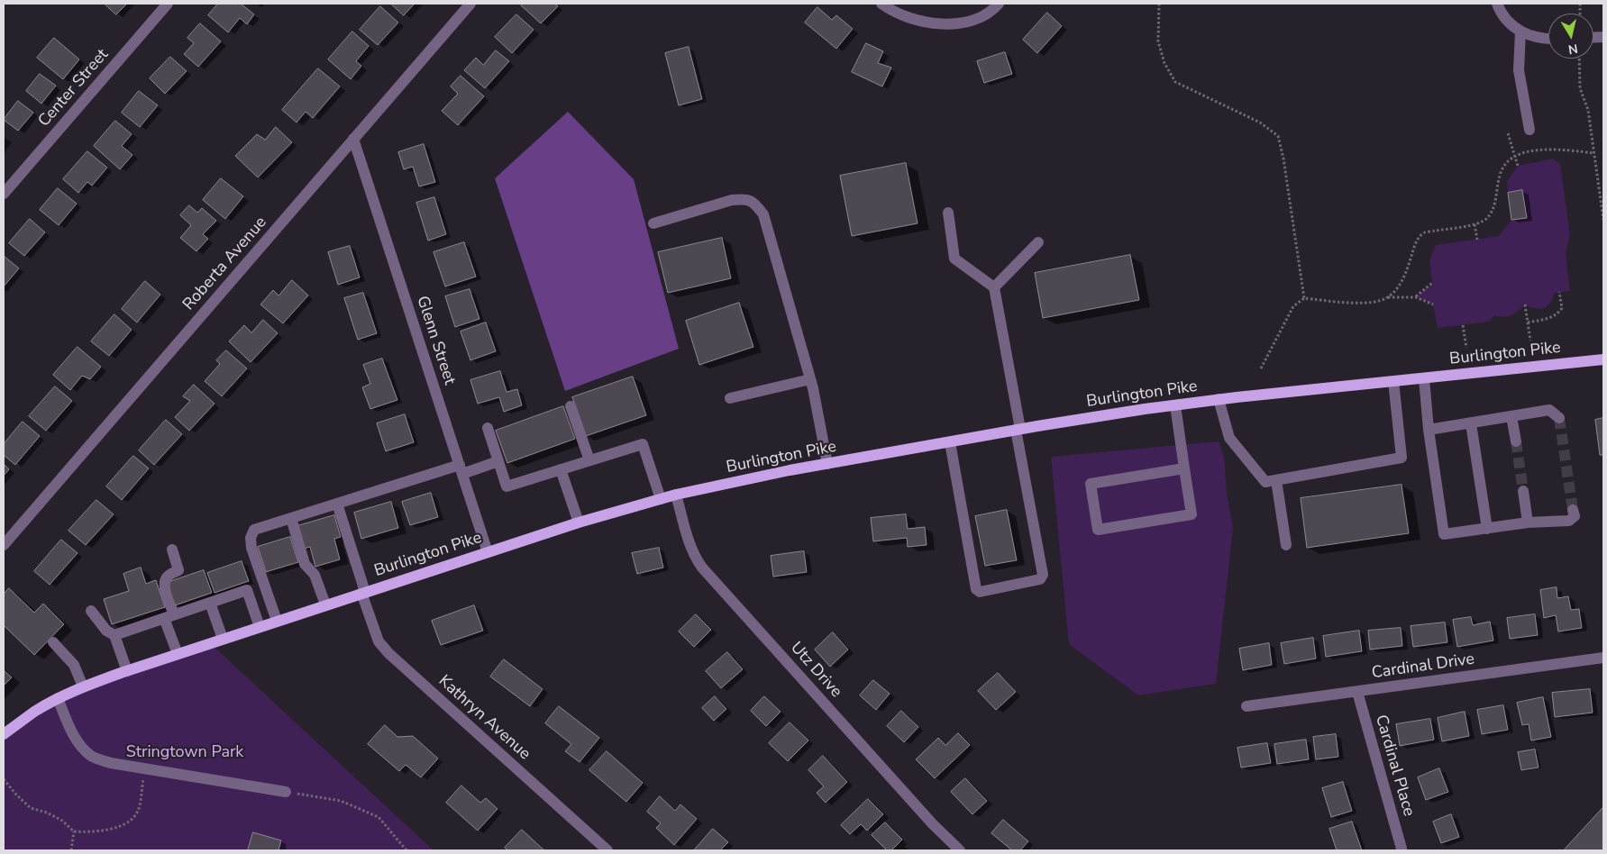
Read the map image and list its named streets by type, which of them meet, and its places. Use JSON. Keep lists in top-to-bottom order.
{
  "streets": {
    "main road": ["Burlington Pike"],
    "street": [
      "Center Street",
      "Roberta Avenue",
      "Glenn Street",
      "Cardinal Drive",
      "Utz Drive",
      "Kathryn Avenue",
      "Cardinal Place"
    ]
  },
  "crossings": [
    ["Roberta Avenue", "Glenn Street"],
    ["Glenn Street", "Burlington Pike"],
    ["Burlington Pike", "Utz Drive"],
    ["Burlington Pike", "Kathryn Avenue"],
    ["Cardinal Drive", "Cardinal Place"]
  ],
  "parks": ["Stringtown Park"],
  "north": "bottom"
}
